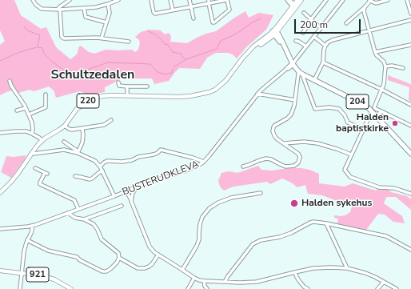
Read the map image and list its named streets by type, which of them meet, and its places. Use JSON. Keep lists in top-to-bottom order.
{
  "streets": {
    "highway": ["204"],
    "main road": ["220", "921"],
    "street": ["BUSTERUDKLEVA"]
  },
  "crossings": [
    ["220", "204"],
    ["204", "BUSTERUDKLEVA"]
  ],
  "districts": ["Schultzedalen"],
  "places": ["Halden baptistkirke", "Halden sykehus"],
  "scale_bar": "200 m"
}
